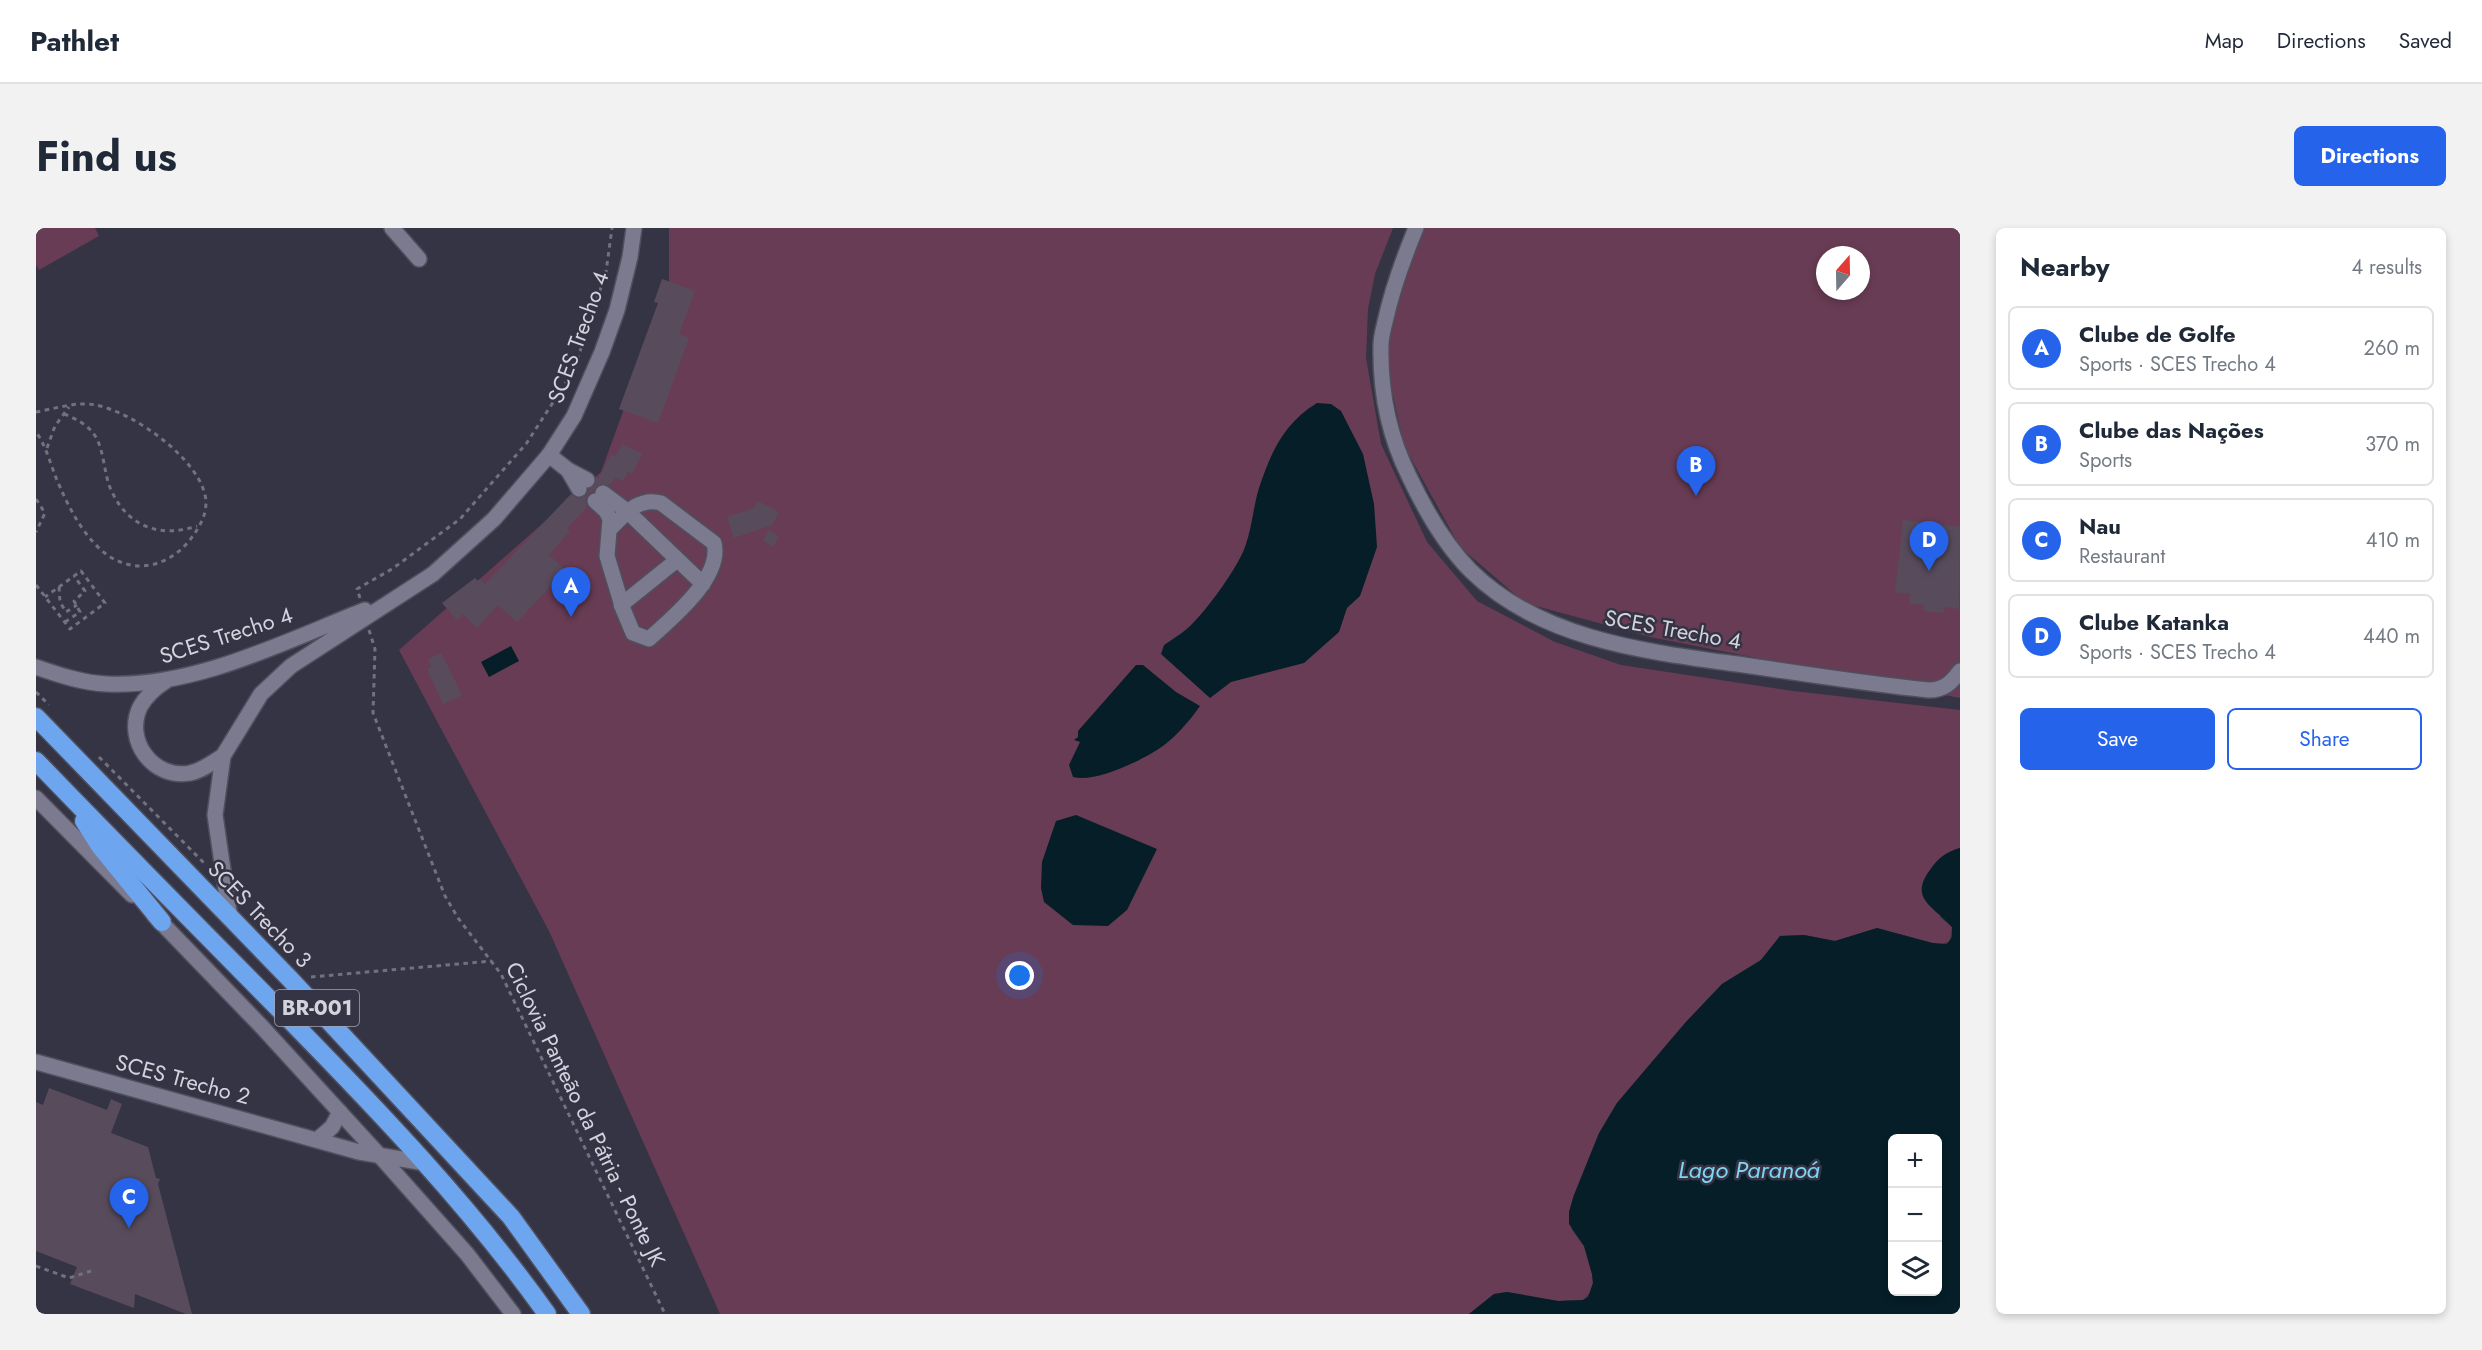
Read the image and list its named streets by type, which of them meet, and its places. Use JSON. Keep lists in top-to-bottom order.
{
  "streets": {
    "highway": ["SCES Trecho 3", "BR-001"],
    "street": ["SCES Trecho 4", "SCES Trecho 2"],
    "path": ["Ciclovia Panteão da Pátria - Ponte JK"]
  },
  "crossings": [
    ["SCES Trecho 4", "SCES Trecho 3"],
    ["SCES Trecho 4", "Ciclovia Panteão da Pátria - Ponte JK"],
    ["BR-001", "SCES Trecho 2"]
  ],
  "water": ["Lago Paranoá"],
  "north": "top",
  "page": {
    "header": "Pathlet",
    "nav": ["Map", "Directions", "Saved"],
    "title": "Find us",
    "buttons": [
      "Directions",
      ["Save", "Share"]
    ],
    "heading": ["Nearby", "4 results"],
    "list": [
      {
        "mark": "A",
        "name": "Clube de Golfe",
        "note": "Sports · SCES Trecho 4",
        "value": "260 m"
      },
      {
        "mark": "B",
        "name": "Clube das Nações",
        "note": "Sports",
        "value": "370 m"
      },
      {
        "mark": "C",
        "name": "Nau",
        "note": "Restaurant",
        "value": "410 m"
      },
      {
        "mark": "D",
        "name": "Clube Katanka",
        "note": "Sports · SCES Trecho 4",
        "value": "440 m"
      }
    ],
    "pins": [
      "B",
      "D",
      "A",
      "C"
    ],
    "map_buttons": ["+", "−"]
  }
}
